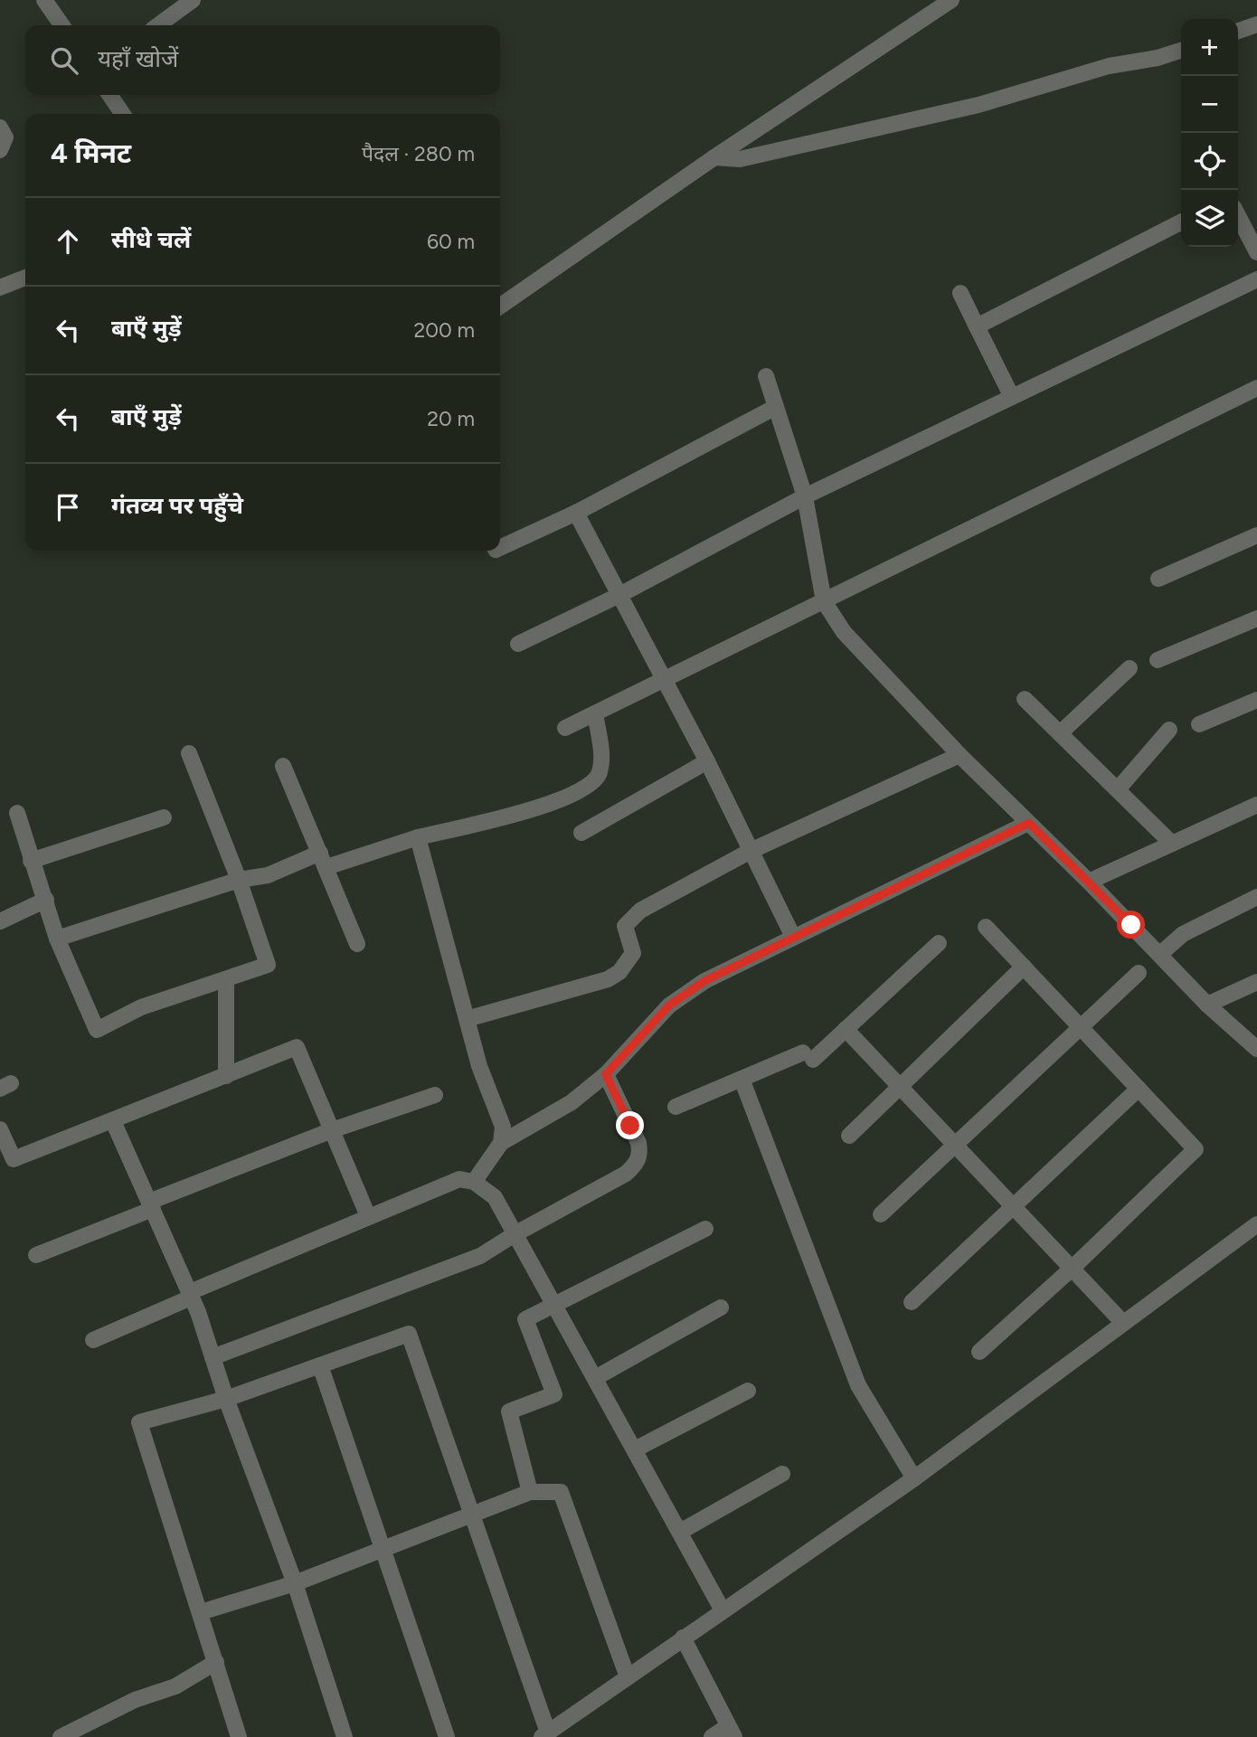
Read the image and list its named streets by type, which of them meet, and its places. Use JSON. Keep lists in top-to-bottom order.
{
  "page": {
    "map_buttons": ["+", "−"],
    "search": "यहाँ खोजें",
    "heading": ["4 मिनट", "पैदल · 280 m"],
    "list": [
      ["सीधे चलें", "60 m"],
      ["बाएँ मुड़ें", "200 m"],
      ["बाएँ मुड़ें", "20 m"],
      "गंतव्य पर पहुँचे"
    ]
  }
}
